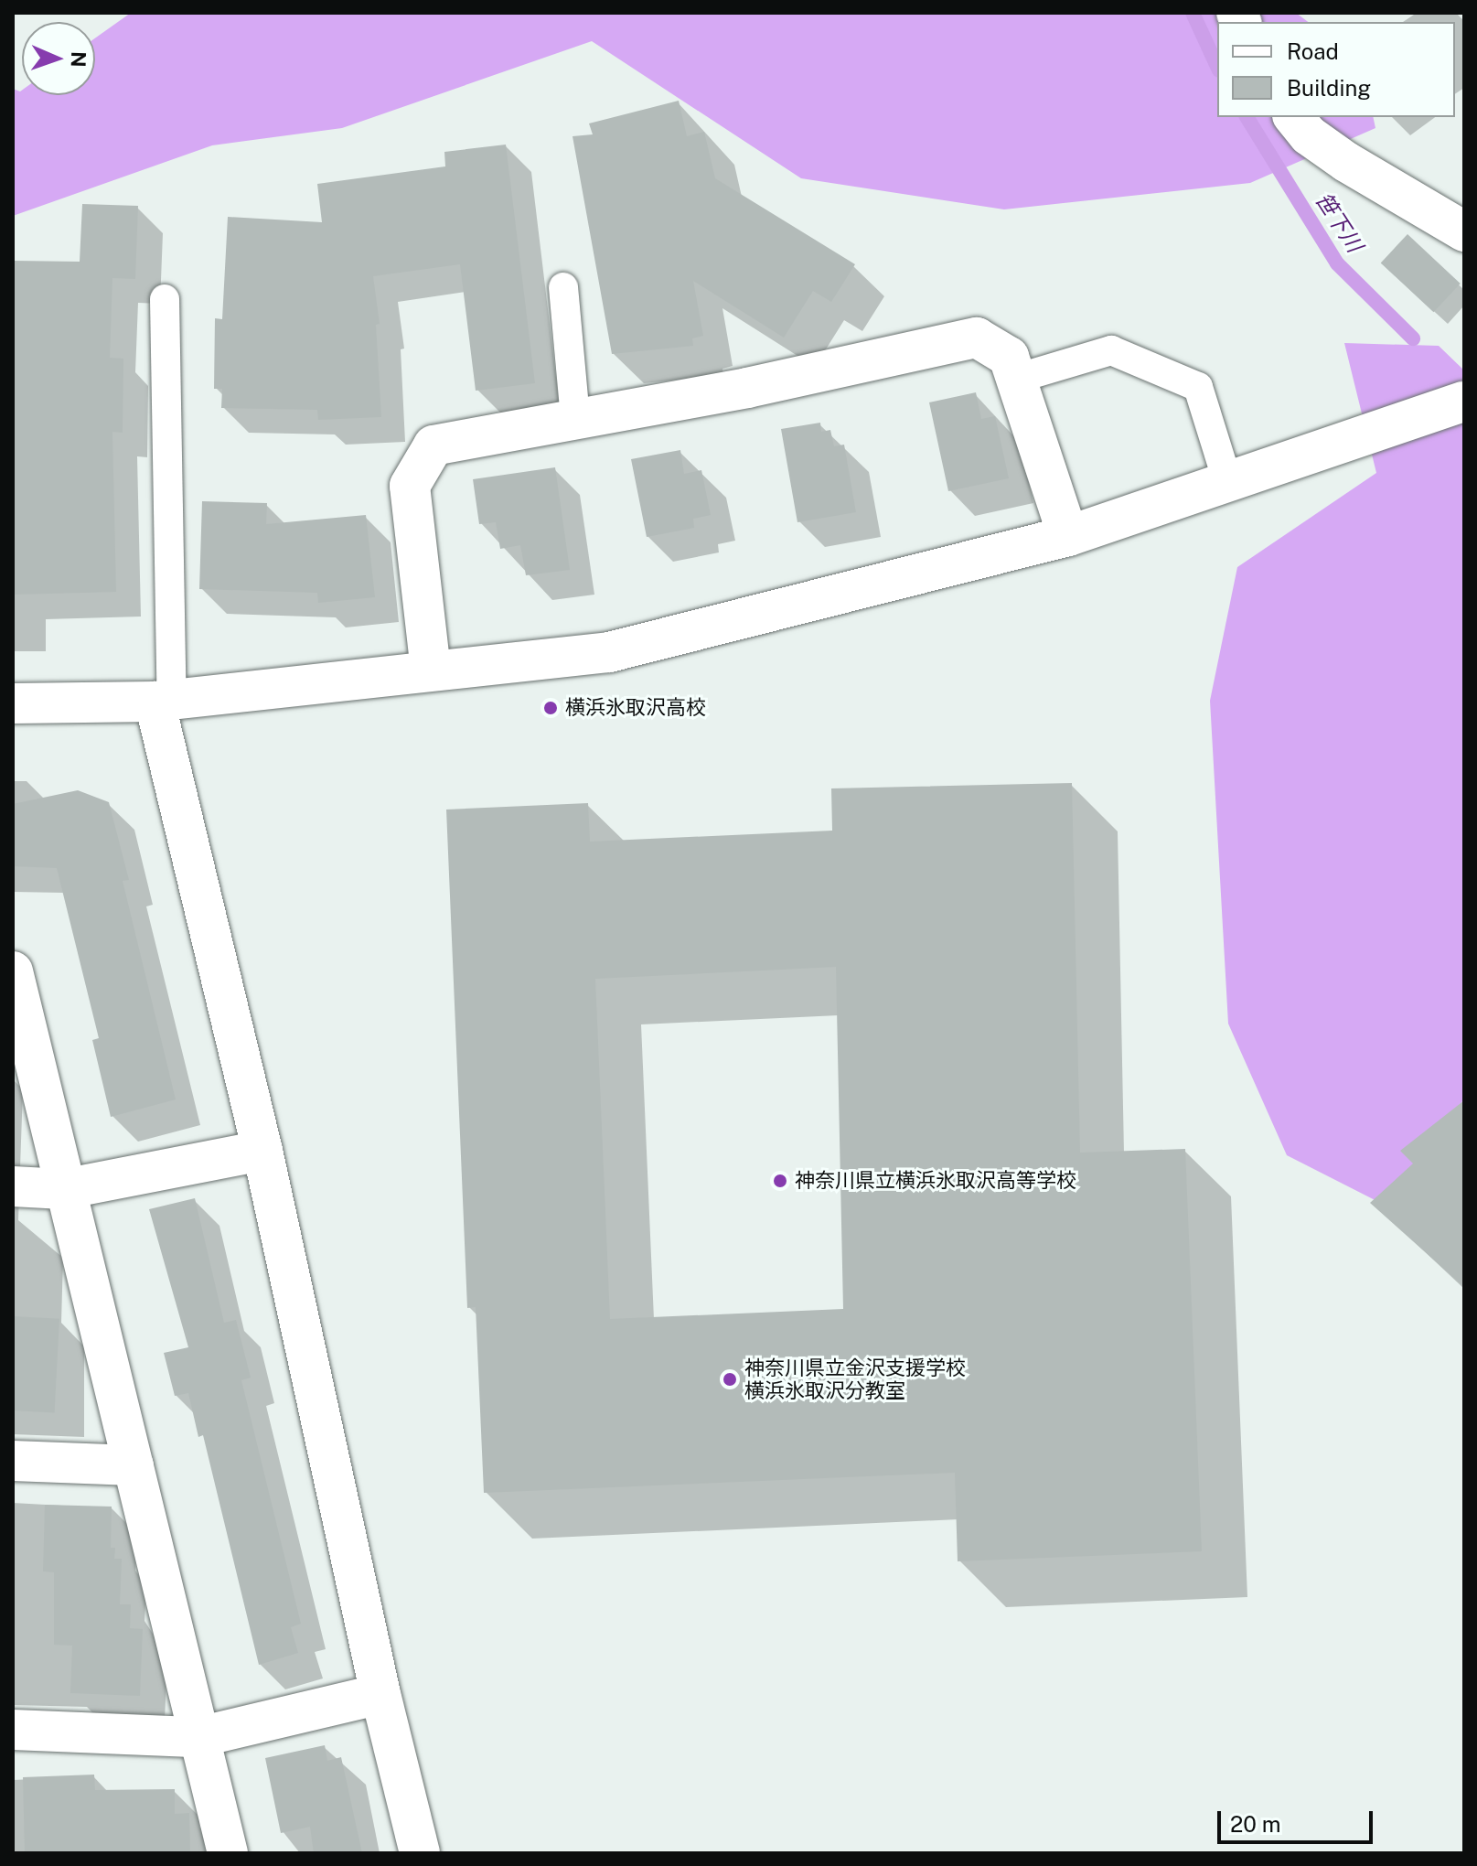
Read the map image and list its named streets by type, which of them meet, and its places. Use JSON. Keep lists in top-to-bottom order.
{
  "water": ["笹下川"],
  "places": ["横浜氷取沢高校", "神奈川県立横浜氷取沢高等学校", "神奈川県立金沢支援学校 横浜氷取沢分教室"],
  "legend": ["Road", "Building"],
  "scale_bar": "20 m",
  "north": "right"
}
